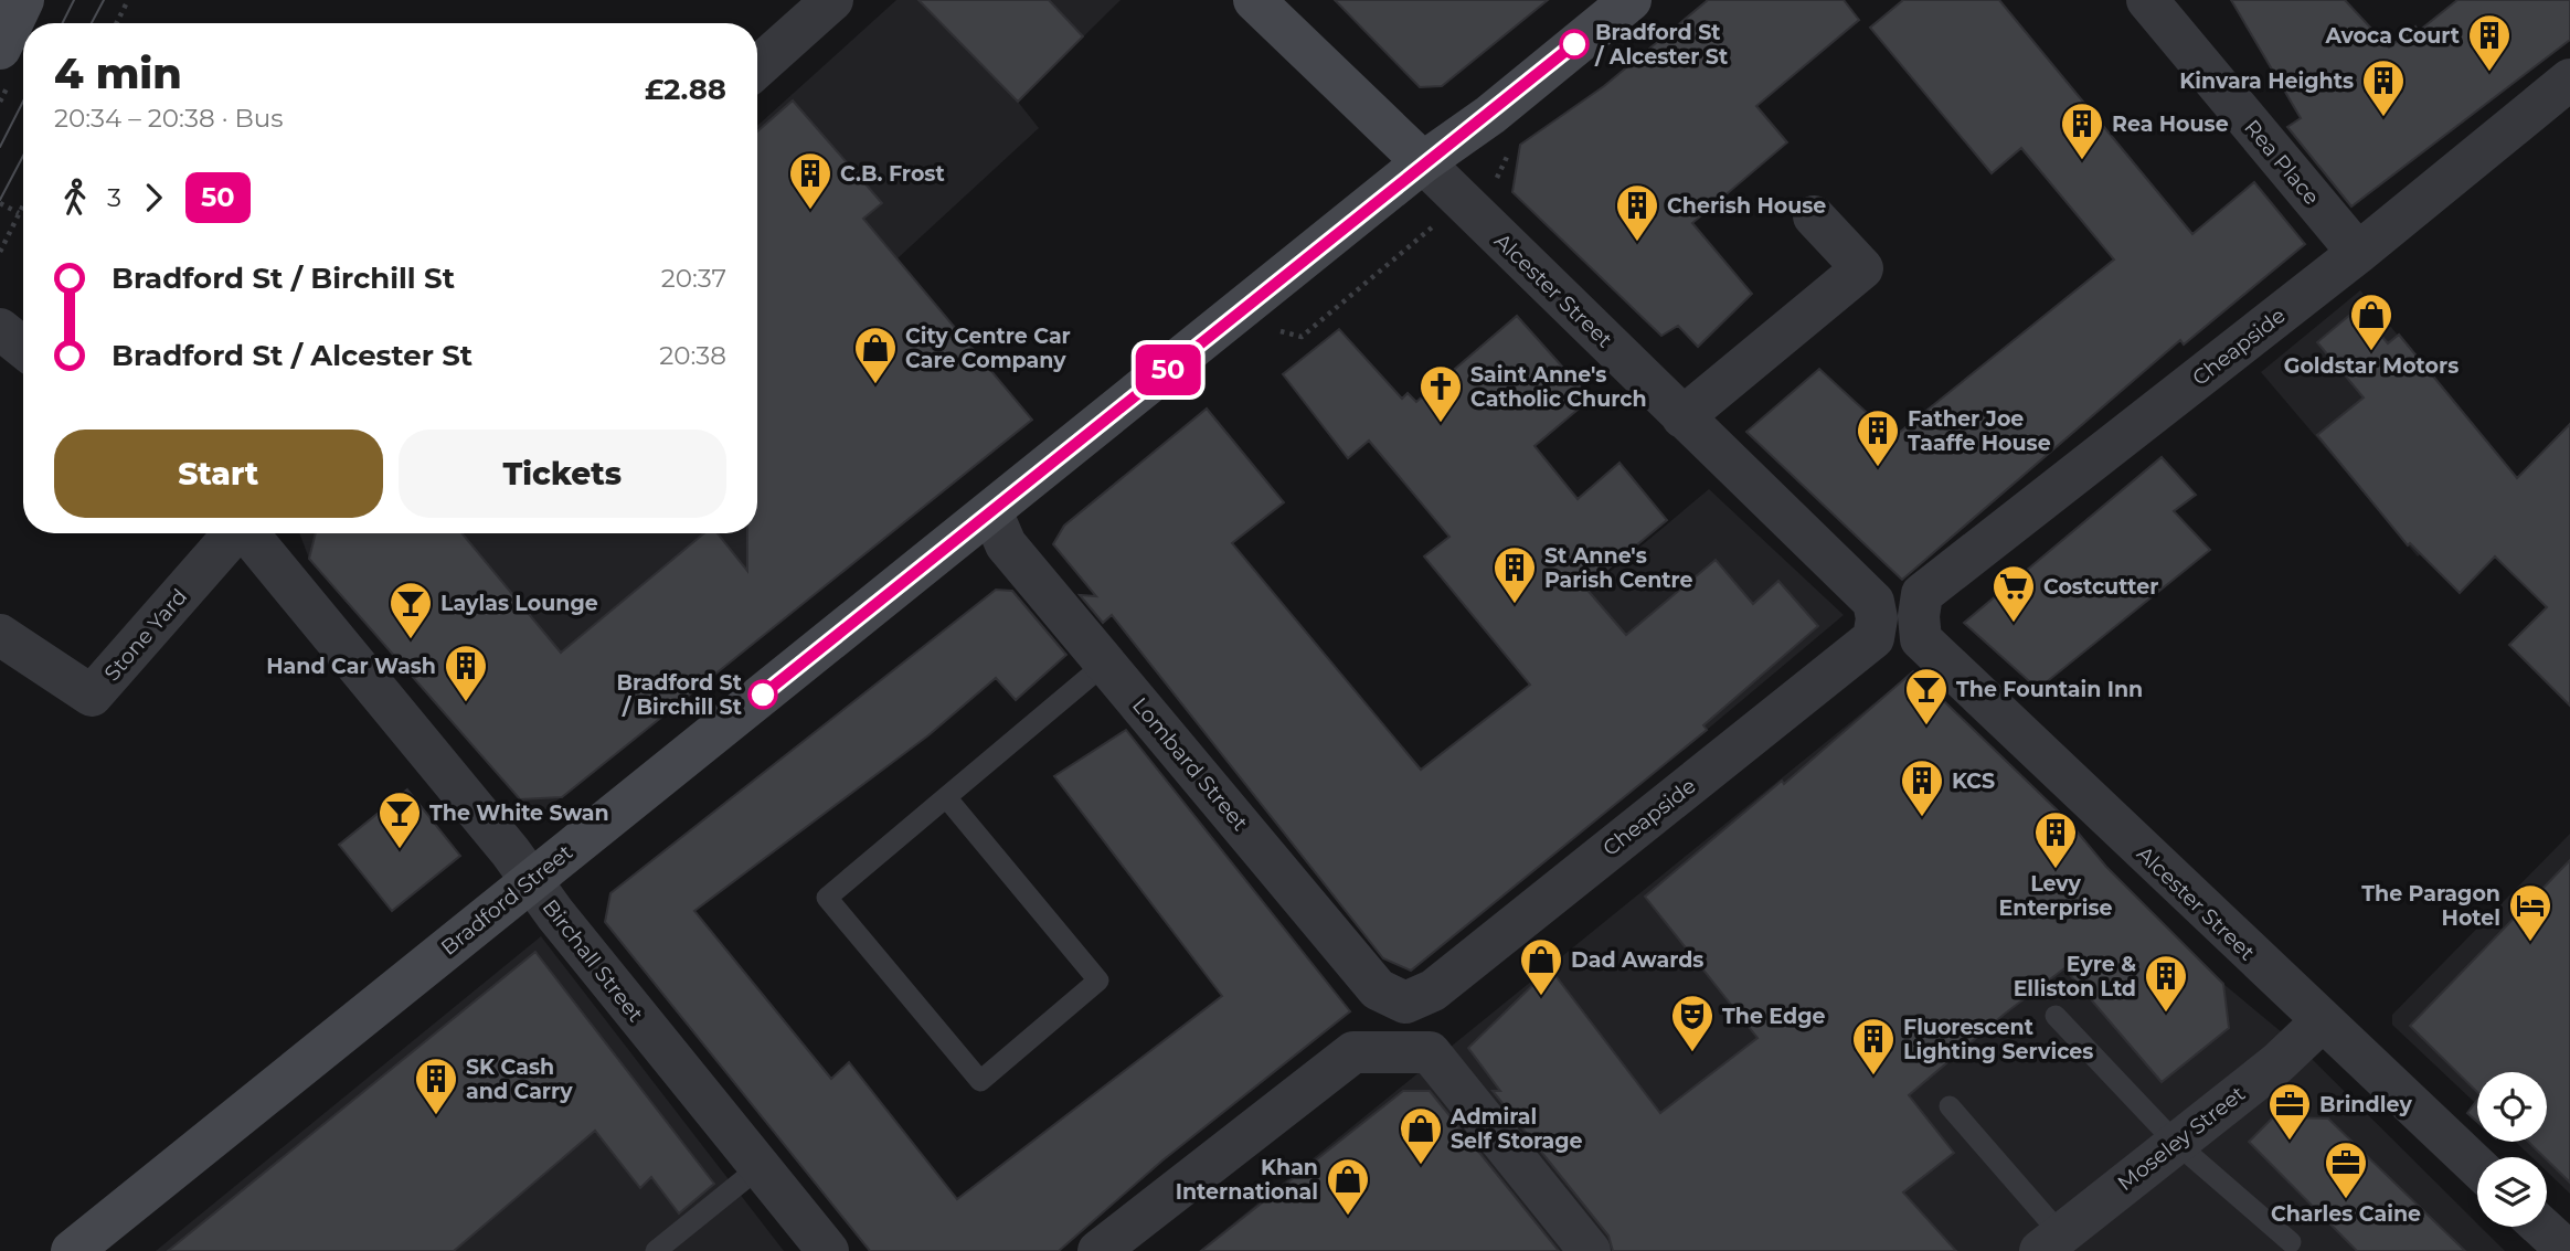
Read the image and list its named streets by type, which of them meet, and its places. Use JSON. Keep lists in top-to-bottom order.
{
  "streets": {
    "street": [
      "Rea Place",
      "Alcester Street",
      "Cheapside",
      "Stone Yard",
      "Lombard Street",
      "Bradford Street",
      "Birchall Street",
      "Moseley Street"
    ]
  },
  "crossings": [
    ["Rea Place", "Cheapside"],
    ["Alcester Street", "Cheapside"],
    ["Alcester Street", "Bradford Street"],
    ["Alcester Street", "Moseley Street"],
    ["Cheapside", "Lombard Street"],
    ["Lombard Street", "Bradford Street"],
    ["Bradford Street", "Birchall Street"]
  ],
  "places": {
    "other": ["Bradford St / Alcester St", "Bradford St / Birchill St"],
    "building": [
      "Avoca Court",
      "Kinvara Heights",
      "Rea House",
      "C.B. Frost",
      "Cherish House",
      "Father Joe Taaffe House",
      "St Anne's Parish Centre",
      "Hand Car Wash",
      "KCS",
      "Levy Enterprise",
      "Eyre & Elliston Ltd",
      "Fluorescent Lighting Services",
      "SK Cash and Carry"
    ],
    "shop": [
      "Goldstar Motors",
      "City Centre Car Care Company",
      "Dad Awards",
      "Admiral Self Storage",
      "Khan International"
    ],
    "church": ["Saint Anne's Catholic Church"],
    "supermarket": ["Costcutter"],
    "bar": ["Laylas Lounge", "The Fountain Inn", "The White Swan"],
    "hotel": ["The Paragon Hotel"],
    "theatre": ["The Edge"],
    "office": ["Brindley", "Charles Caine"]
  },
  "lines": ["bus line 50"],
  "page": {
    "on_map": "50",
    "heading": ["4 min", "20:34 – 20:38 · Bus", "£2.88"],
    "legs": ["3", "50"],
    "list": [
      {
        "name": "Bradford St / Birchill St",
        "value": "20:37"
      },
      {
        "name": "Bradford St / Alcester St",
        "value": "20:38"
      }
    ],
    "buttons": ["Start", "Tickets"]
  }
}
